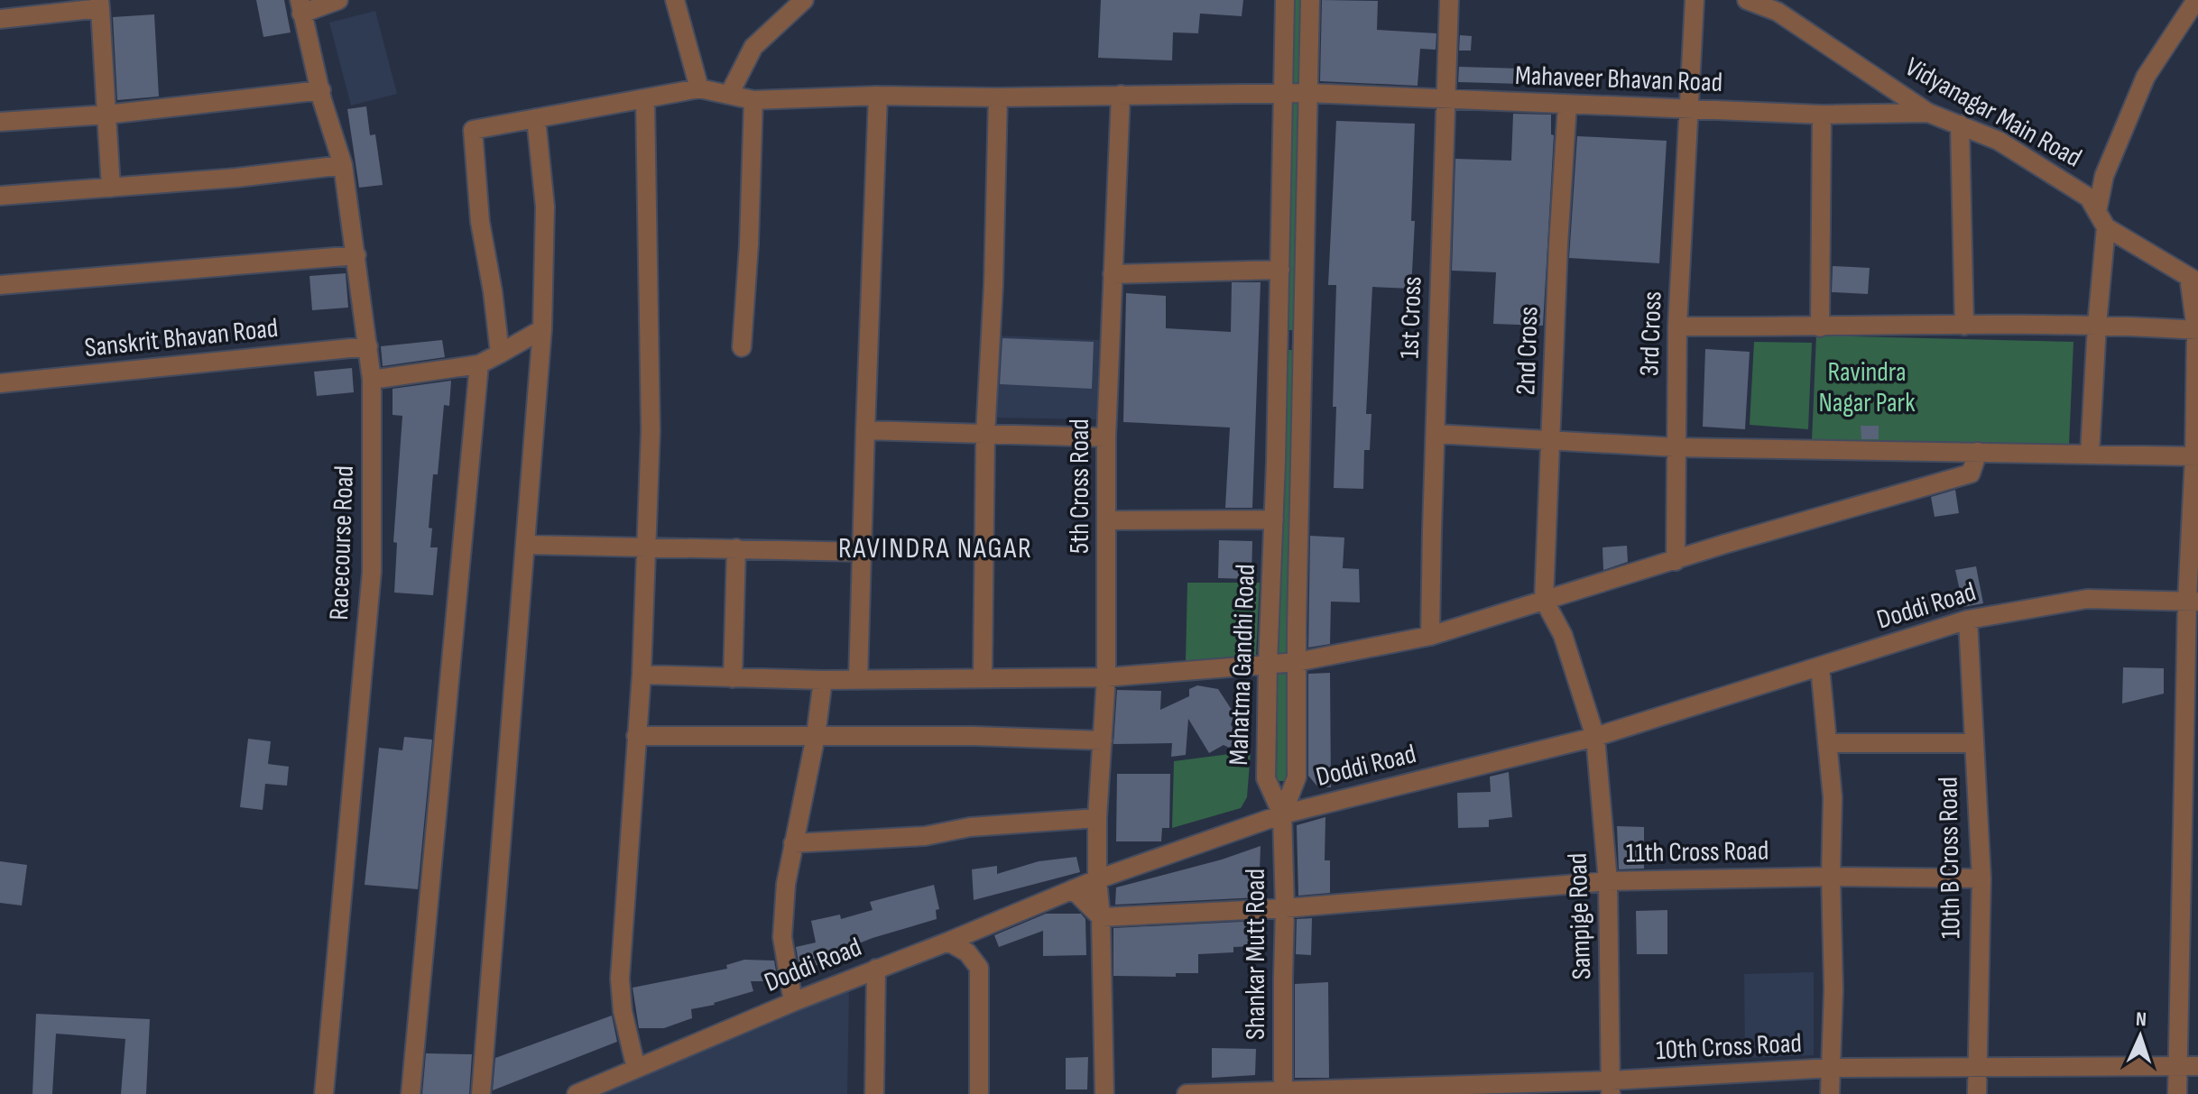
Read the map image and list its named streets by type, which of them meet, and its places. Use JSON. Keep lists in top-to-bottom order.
{
  "streets": {
    "street": [
      "Mahaveer Bhavan Road",
      "Vidyanagar Main Road",
      "1st Cross",
      "3rd Cross",
      "Sanskrit Bhavan Road",
      "2nd Cross",
      "5th Cross Road",
      "Racecourse Road",
      "Doddi Road",
      "Mahatma Gandhi Road",
      "11th Cross Road",
      "10th B Cross Road",
      "Sampige Road",
      "Shankar Mutt Road",
      "10th Cross Road"
    ]
  },
  "crossings": [
    ["Mahaveer Bhavan Road", "Vidyanagar Main Road"],
    ["Mahaveer Bhavan Road", "1st Cross"],
    ["Mahaveer Bhavan Road", "3rd Cross"],
    ["Mahaveer Bhavan Road", "2nd Cross"],
    ["Mahaveer Bhavan Road", "5th Cross Road"],
    ["Mahaveer Bhavan Road", "Mahatma Gandhi Road"],
    ["Sanskrit Bhavan Road", "Racecourse Road"],
    ["2nd Cross", "Sampige Road"],
    ["5th Cross Road", "Doddi Road"],
    ["5th Cross Road", "11th Cross Road"],
    ["Doddi Road", "Mahatma Gandhi Road"],
    ["Doddi Road", "10th B Cross Road"],
    ["Doddi Road", "Sampige Road"],
    ["Doddi Road", "Shankar Mutt Road"],
    ["Mahatma Gandhi Road", "Shankar Mutt Road"],
    ["11th Cross Road", "10th B Cross Road"],
    ["11th Cross Road", "Sampige Road"],
    ["11th Cross Road", "Shankar Mutt Road"],
    ["10th B Cross Road", "10th Cross Road"],
    ["Sampige Road", "10th Cross Road"],
    ["Shankar Mutt Road", "10th Cross Road"]
  ],
  "districts": ["RAVINDRA NAGAR"],
  "parks": ["Ravindra Nagar Park"],
  "north": "top"
}
